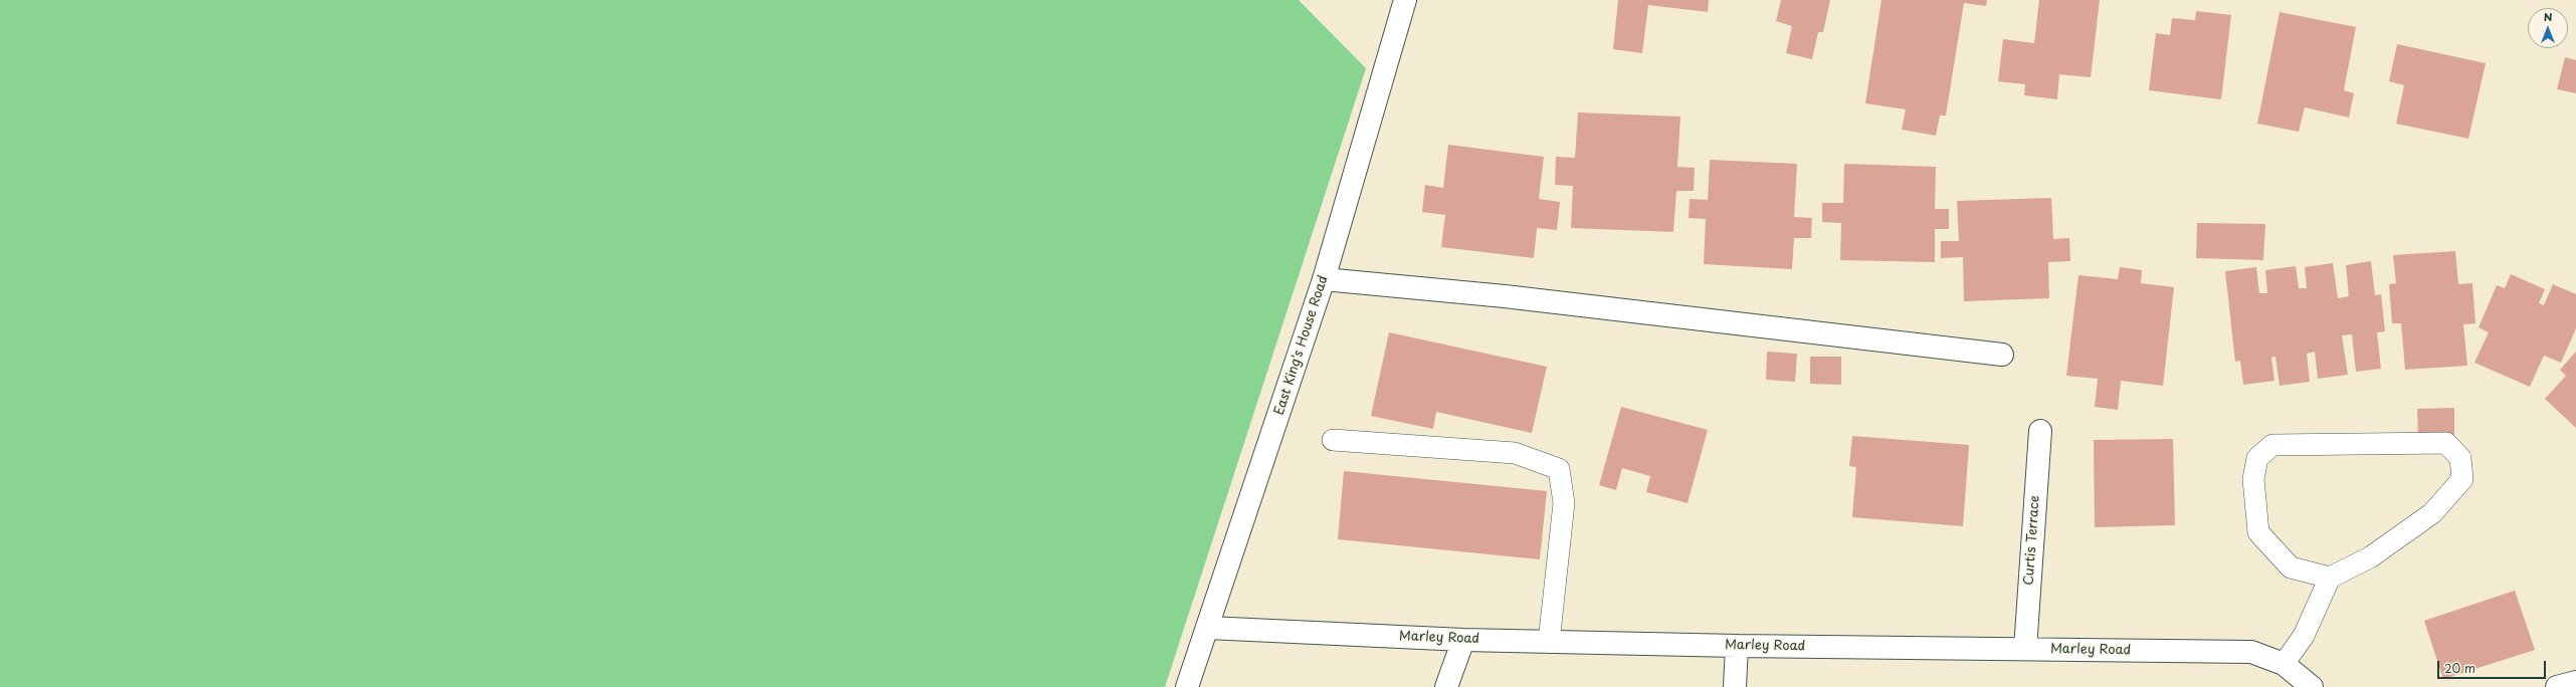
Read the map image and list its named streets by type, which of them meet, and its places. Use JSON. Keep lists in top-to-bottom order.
{
  "streets": {
    "street": ["East King's House Road", "Curtis Terrace", "Marley Road"]
  },
  "crossings": [
    ["East King's House Road", "Marley Road"],
    ["Curtis Terrace", "Marley Road"]
  ],
  "scale_bar": "20 m",
  "north": "top"
}
